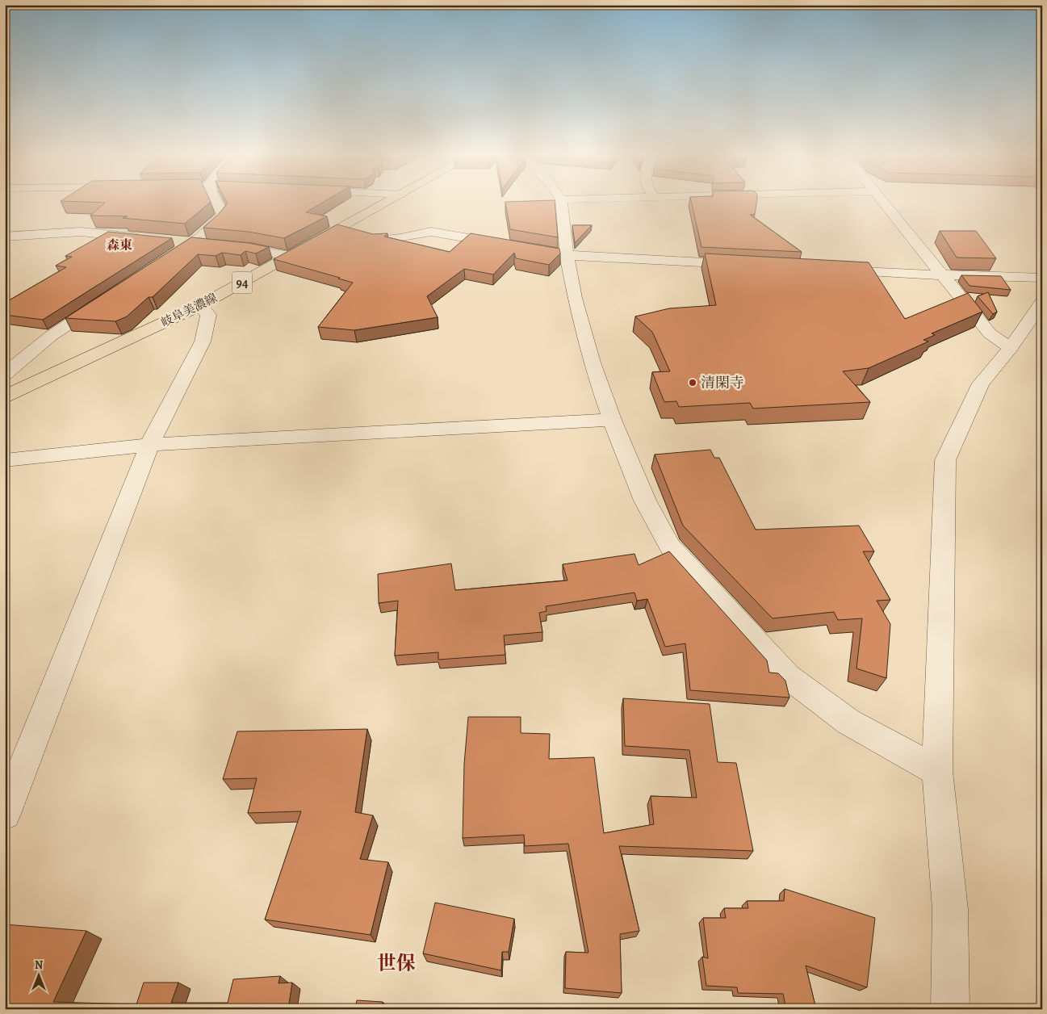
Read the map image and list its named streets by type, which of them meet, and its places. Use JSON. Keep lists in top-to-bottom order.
{
  "streets": {
    "main road": ["94", "岐阜美濃線"]
  },
  "districts": ["森東", "世保"],
  "places": ["清閑寺"],
  "north": "top"
}
